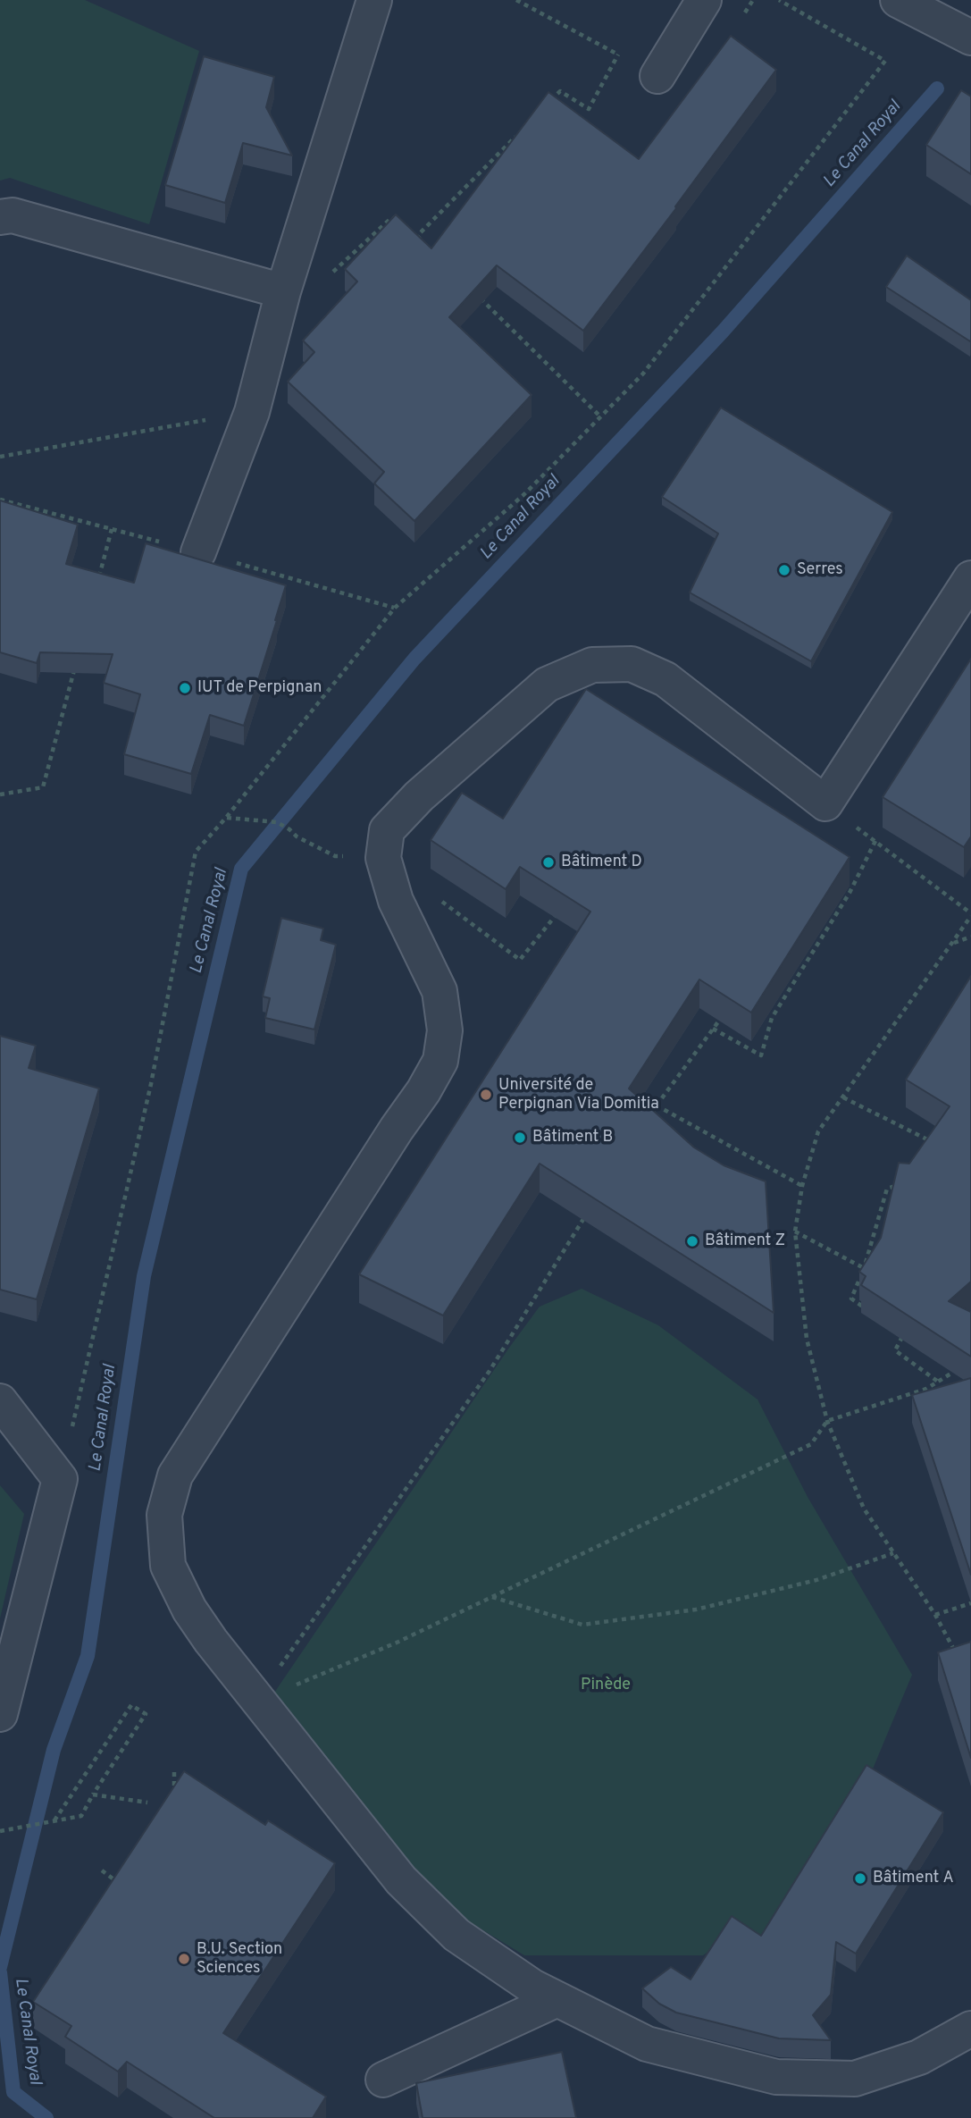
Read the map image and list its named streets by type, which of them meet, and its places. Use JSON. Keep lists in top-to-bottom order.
{
  "water": ["Le Canal Royal"],
  "parks": ["Pinède"],
  "places": [
    "Serres",
    "IUT de Perpignan",
    "Bâtiment D",
    "Université de Perpignan Via Domitia",
    "Bâtiment B",
    "Bâtiment Z",
    "Bâtiment A",
    "B.U. Section Sciences"
  ]
}
